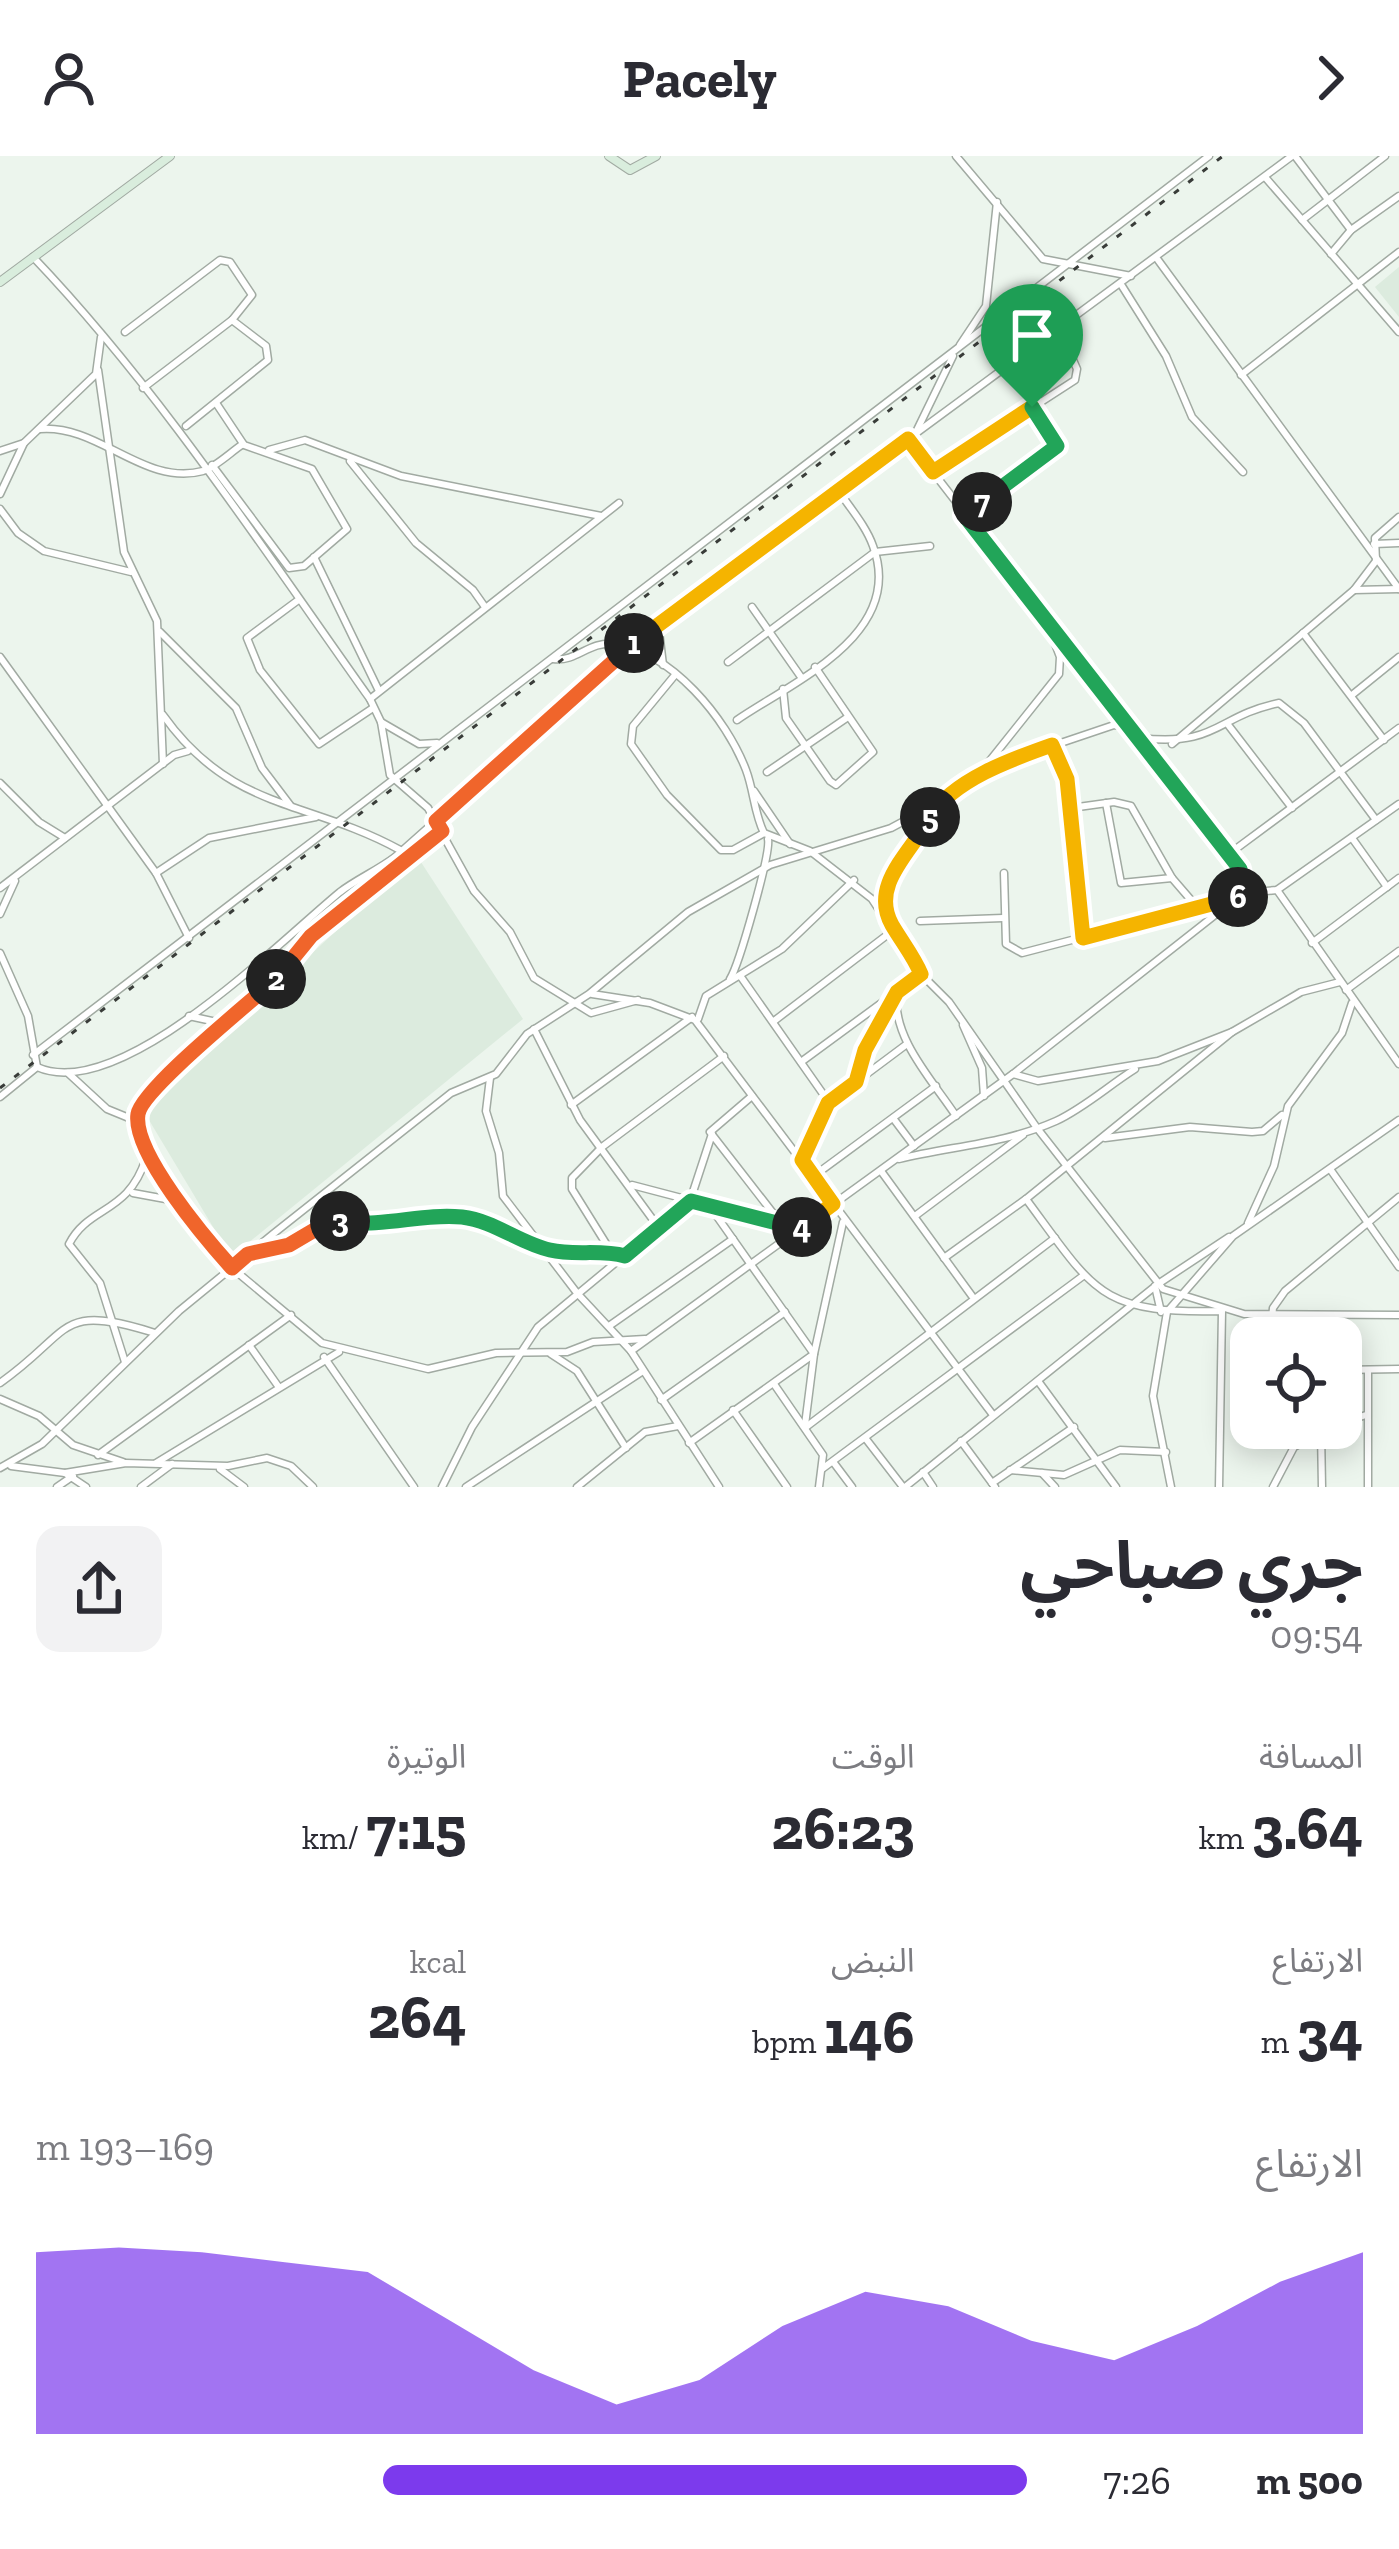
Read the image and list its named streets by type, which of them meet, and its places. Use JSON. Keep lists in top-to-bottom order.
{
  "page": {
    "header": "Pacely",
    "pins": [
      "7",
      "1",
      "5",
      "6",
      "2",
      "3",
      "4"
    ],
    "heading": ["جري صباحي", "09:54"],
    "stats": [
      ["المسافة", "3.64 km"],
      ["الوقت", "26:23"],
      ["الوتيرة", "7:15 /km"],
      ["الارتفاع", "34 m"],
      ["النبض", "146 bpm"],
      ["kcal", "264"]
    ],
    "chart": ["الارتفاع", "169–193 m"],
    "list": [
      {
        "name": "500 m",
        "note": "7:26"
      }
    ]
  }
}
